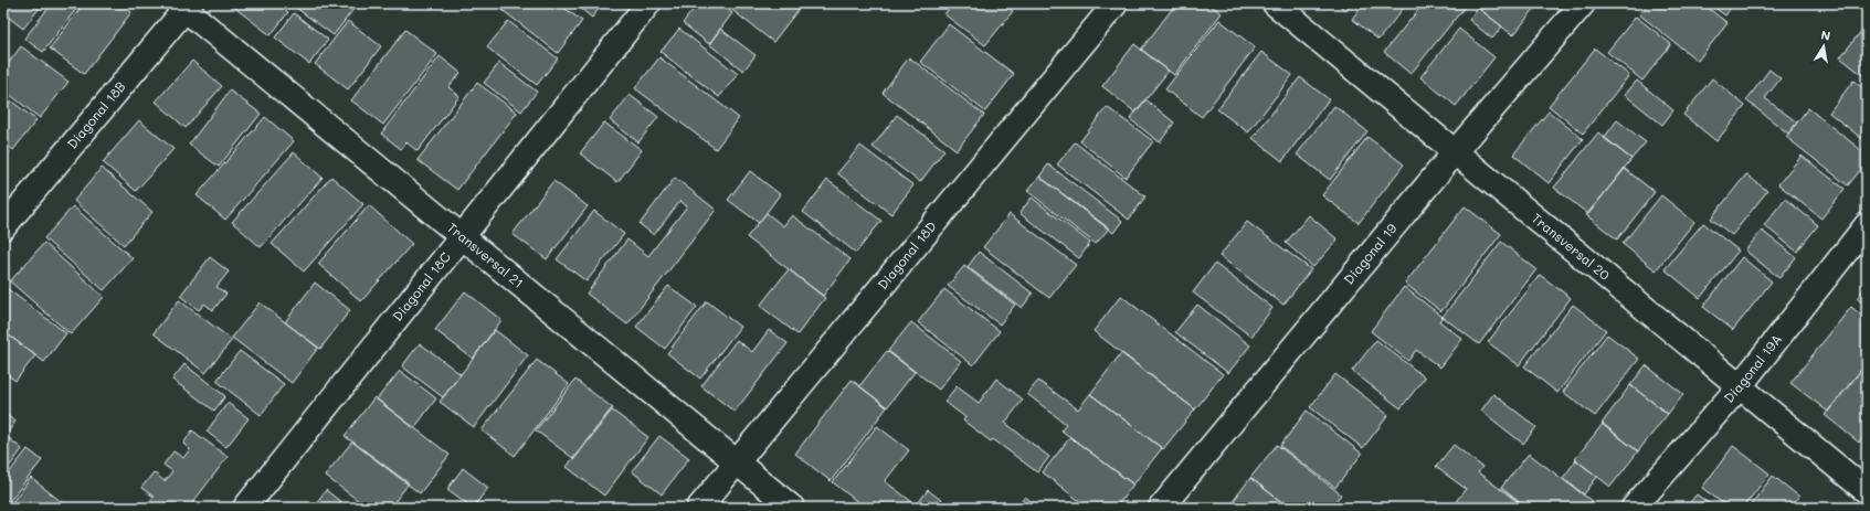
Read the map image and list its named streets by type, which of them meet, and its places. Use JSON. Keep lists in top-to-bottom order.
{
  "streets": {
    "street": [
      "Diagonal 18B",
      "Transversal 20",
      "Diagonal 19",
      "Transversal 21",
      "Diagonal 18D",
      "Diagonal 18C",
      "Diagonal 19A"
    ]
  },
  "crossings": [
    ["Diagonal 18B", "Transversal 21"],
    ["Transversal 20", "Diagonal 19"],
    ["Transversal 20", "Diagonal 19A"],
    ["Transversal 21", "Diagonal 18D"],
    ["Transversal 21", "Diagonal 18C"]
  ],
  "north": "top"
}
